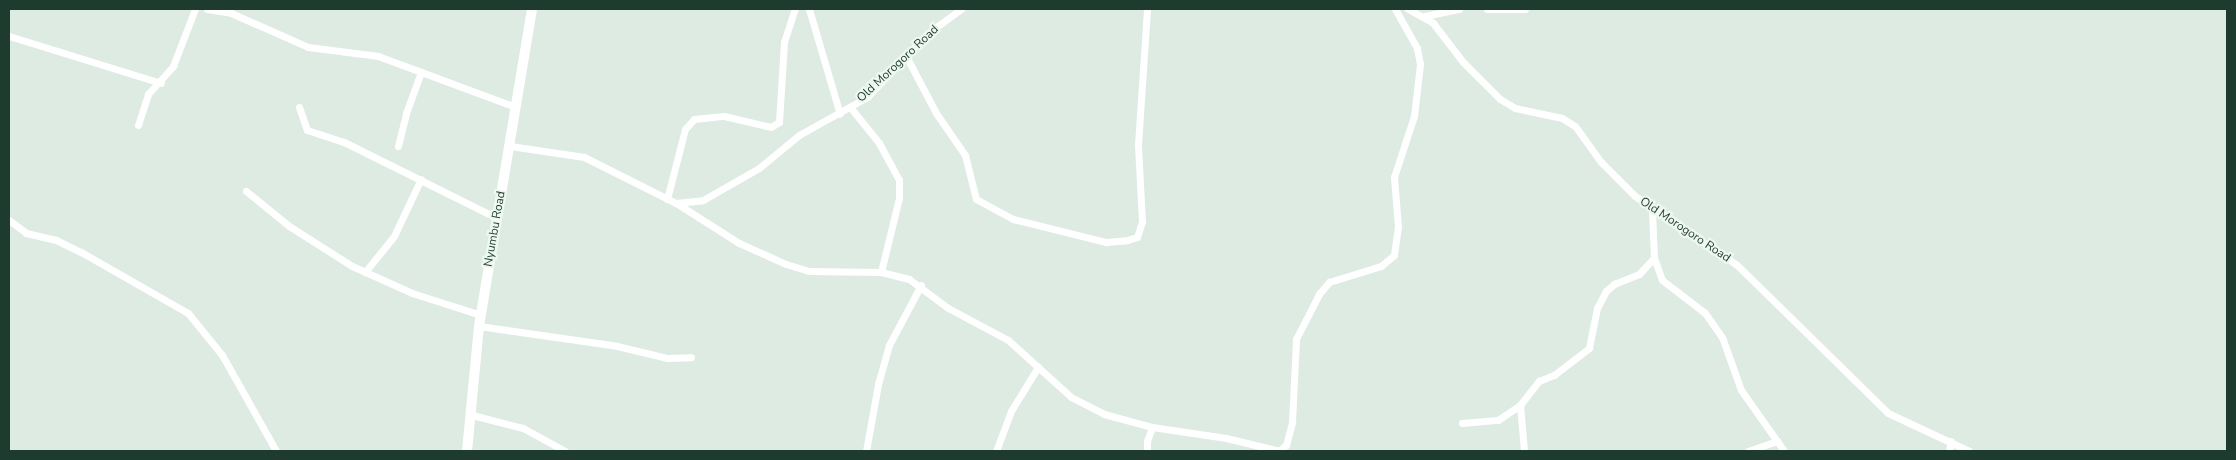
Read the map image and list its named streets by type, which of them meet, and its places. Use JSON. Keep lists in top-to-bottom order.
{
  "streets": {
    "street": ["Old Morogoro Road", "Nyumbu Road"]
  }
}
